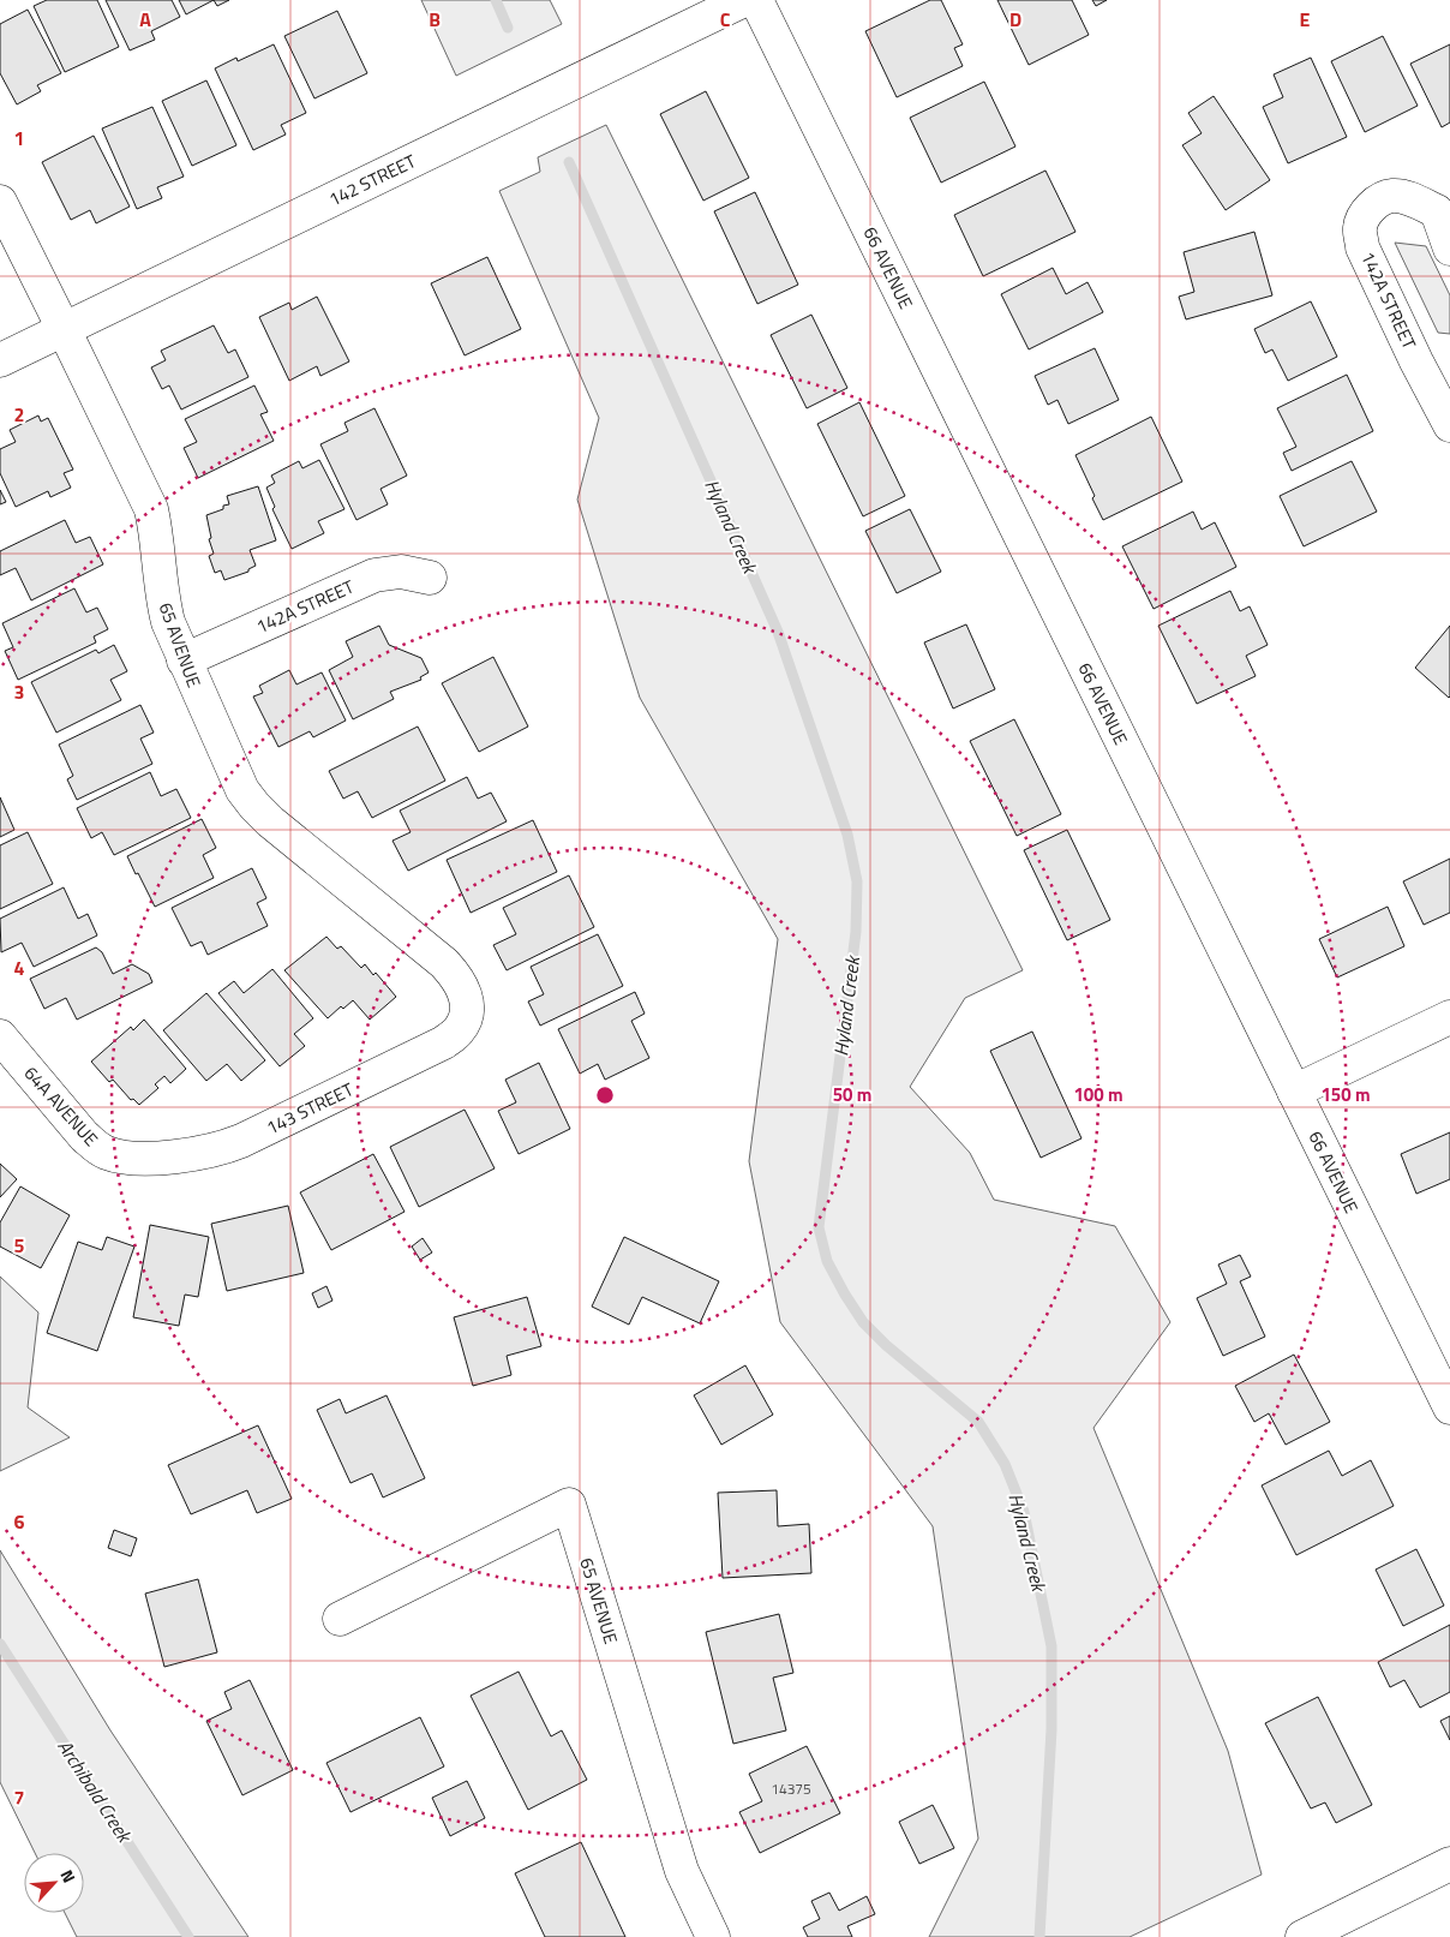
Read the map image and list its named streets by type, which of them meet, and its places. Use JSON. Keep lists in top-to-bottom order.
{
  "streets": {
    "street": [
      "142 STREET",
      "66 AVENUE",
      "142A STREET",
      "65 AVENUE",
      "64A AVENUE",
      "143 STREET"
    ]
  },
  "crossings": [
    ["142 STREET", "65 AVENUE"],
    ["142A STREET", "65 AVENUE"],
    ["65 AVENUE", "143 STREET"],
    ["64A AVENUE", "143 STREET"]
  ],
  "water": ["Hyland Creek", "Archibald Creek"],
  "house_numbers": ["14375"],
  "north": "top right",
  "grid": {
    "columns": [
      "A",
      "B",
      "C",
      "D",
      "E"
    ],
    "rows": [
      "1",
      "2",
      "3",
      "4",
      "5",
      "6",
      "7"
    ]
  },
  "rings": ["50 m", "100 m", "150 m"]
}
